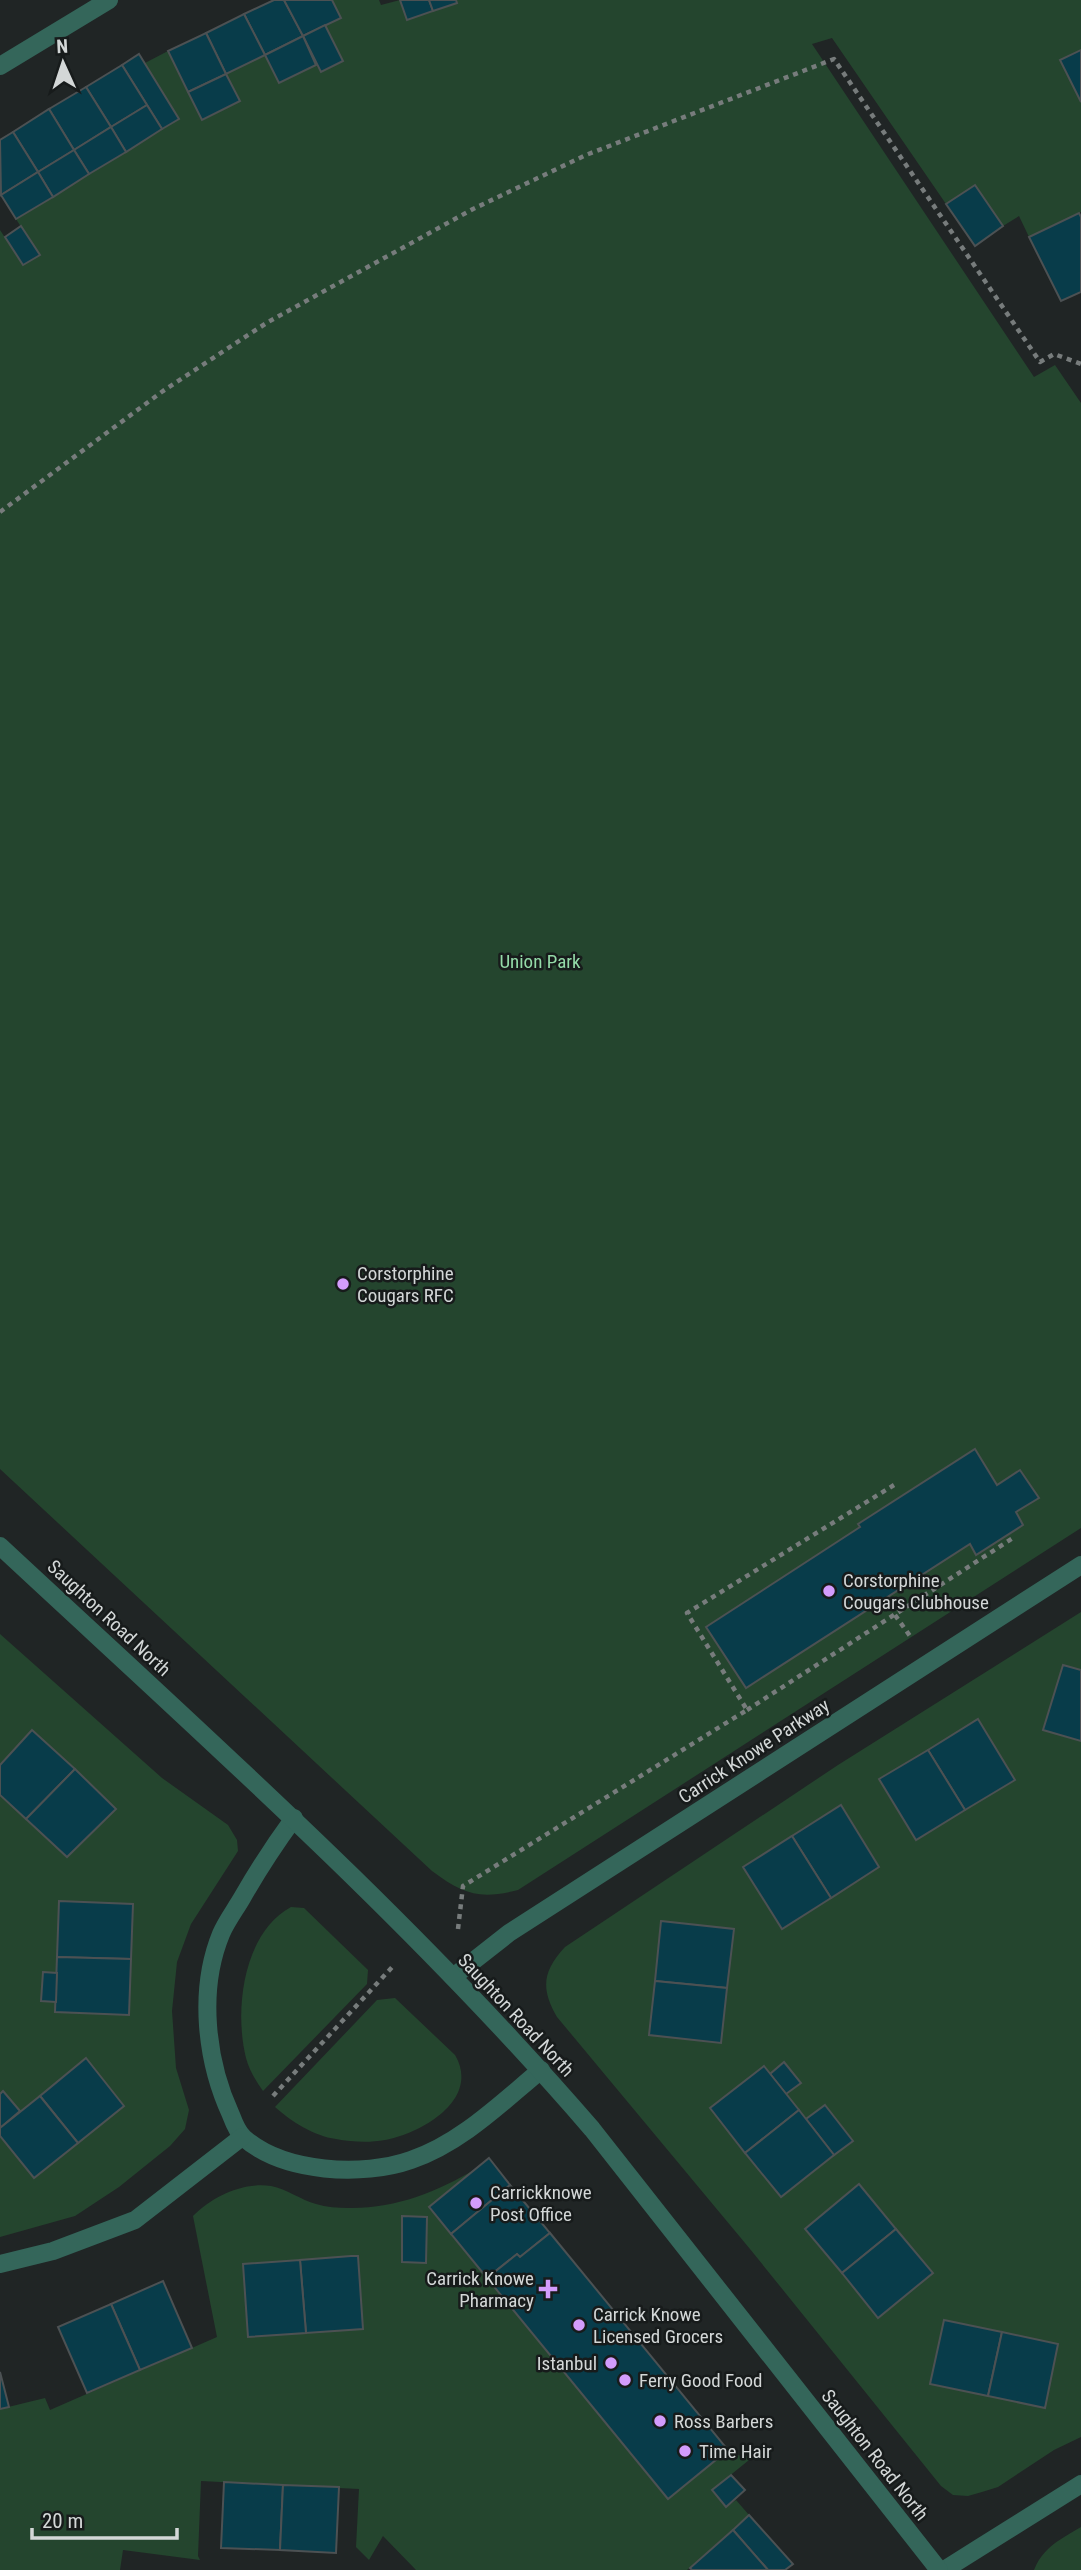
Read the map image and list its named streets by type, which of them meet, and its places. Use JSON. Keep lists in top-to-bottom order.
{
  "streets": {
    "street": ["Saughton Road North", "Carrick Knowe Parkway"]
  },
  "crossings": [
    ["Saughton Road North", "Carrick Knowe Parkway"]
  ],
  "parks": ["Union Park"],
  "places": {
    "other": [
      "Corstorphine Cougars RFC",
      "Corstorphine Cougars Clubhouse",
      "Carrickknowe Post Office",
      "Carrick Knowe Licensed Grocers",
      "Istanbul",
      "Ferry Good Food",
      "Ross Barbers",
      "Time Hair"
    ],
    "health": ["Carrick Knowe Pharmacy"]
  },
  "scale_bar": "20 m",
  "north": "top"
}
